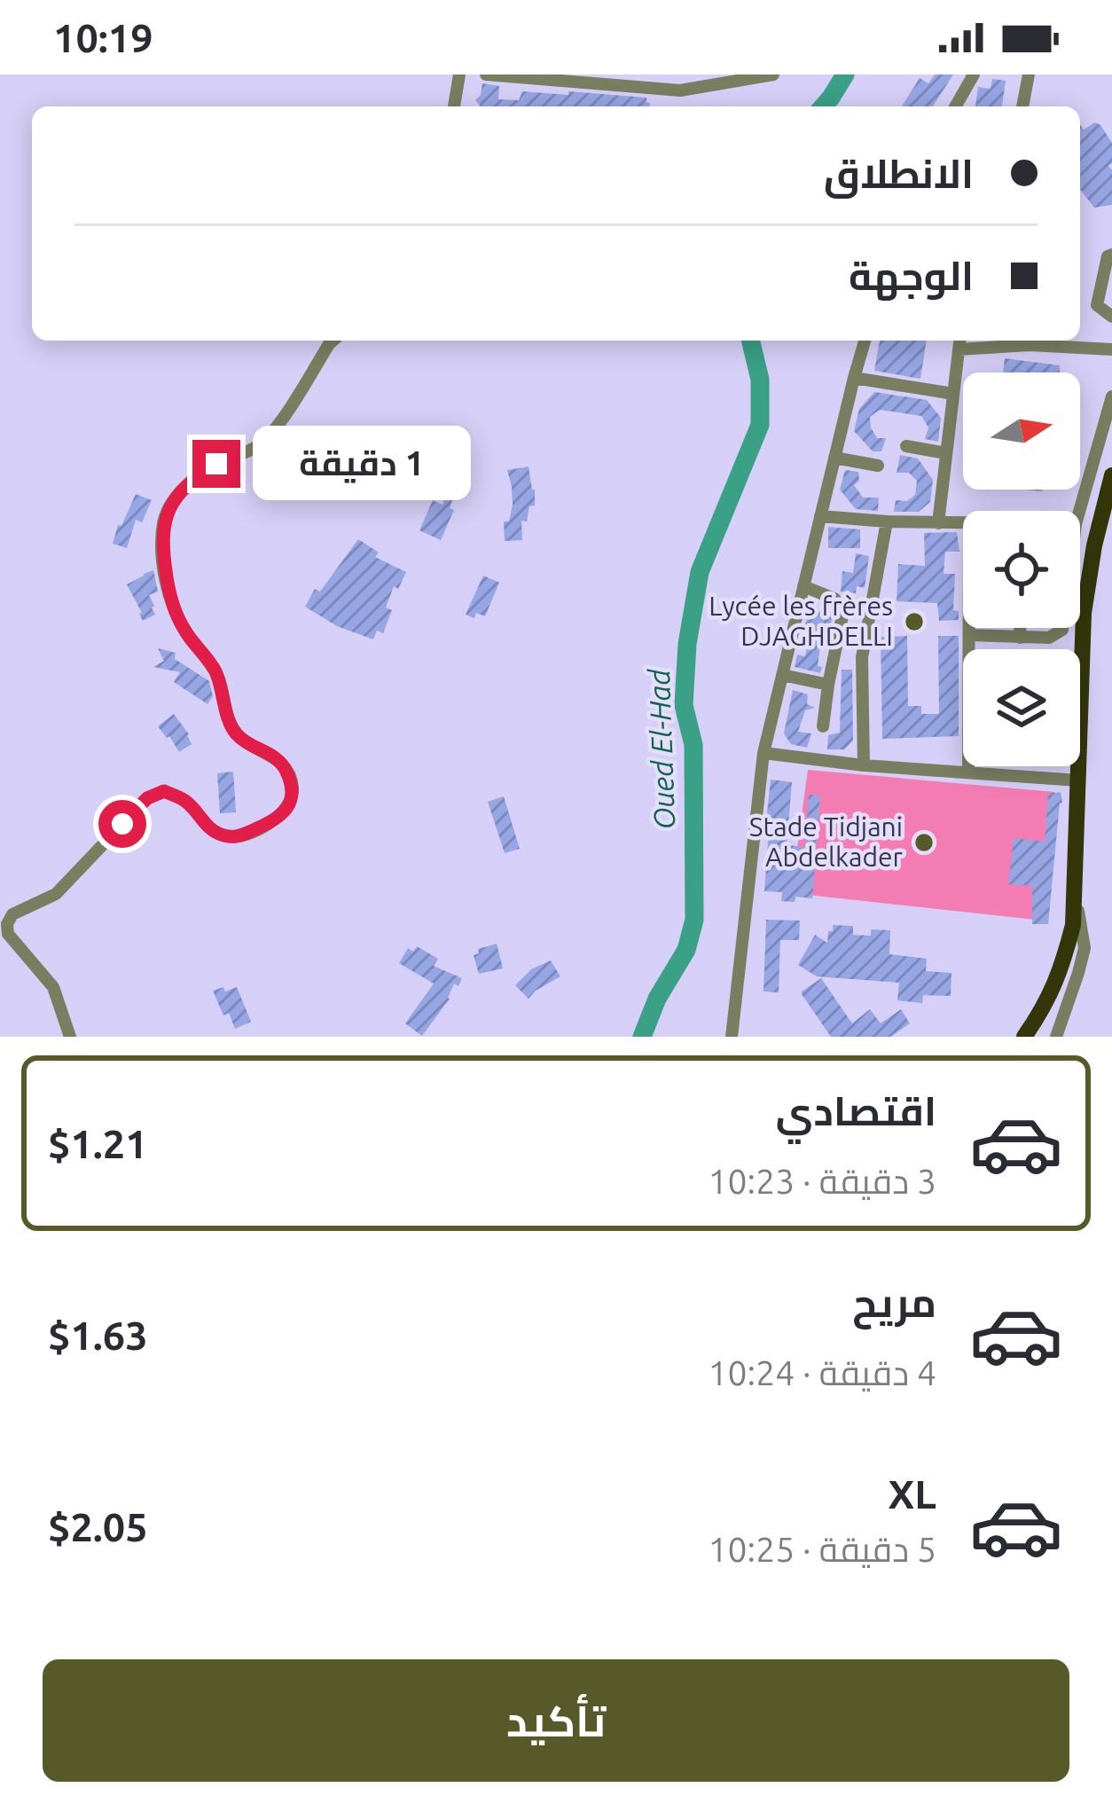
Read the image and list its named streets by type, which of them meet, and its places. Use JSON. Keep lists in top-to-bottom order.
{
  "water": ["Oued El-Had"],
  "places": ["Lycée les frères DJAGHDELLI", "Stade Tidjani Abdelkader"],
  "north": "right",
  "page": {
    "status": "10:19",
    "banner": ["الانطلاق", "الوجهة"],
    "bubble": "1 دقيقة",
    "list": [
      {
        "name": "اقتصادي",
        "note": "3 دقيقة · 10:23",
        "value": "$1.21"
      },
      {
        "name": "مريح",
        "note": "4 دقيقة · 10:24",
        "value": "$1.63"
      },
      {
        "name": "XL",
        "note": "5 دقيقة · 10:25",
        "value": "$2.05"
      }
    ],
    "buttons": "تأكيد"
  }
}
